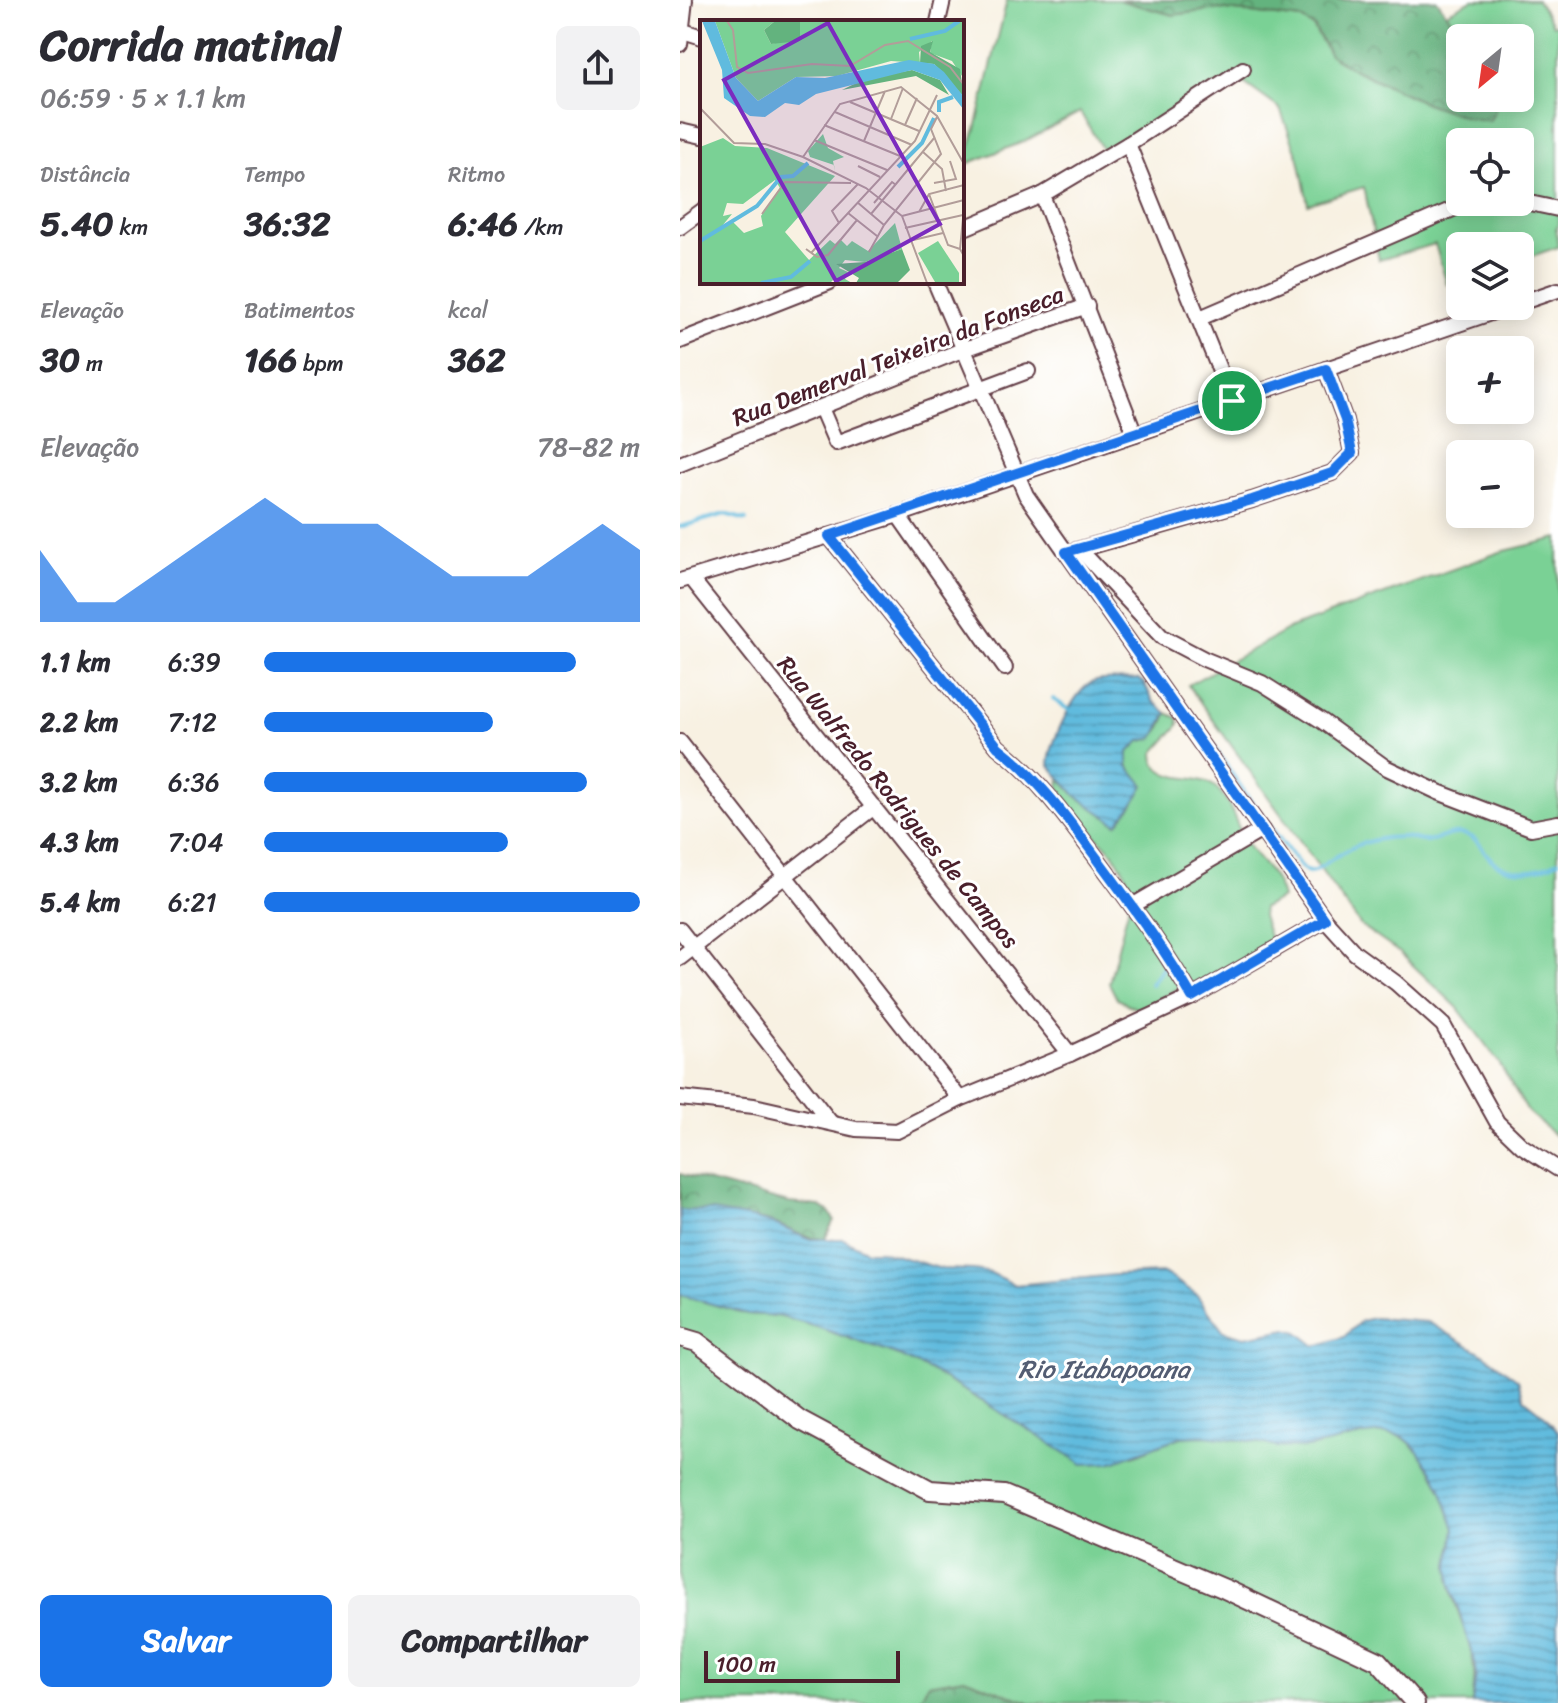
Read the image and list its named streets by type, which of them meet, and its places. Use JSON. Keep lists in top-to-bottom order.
{
  "streets": {
    "street": ["Rua Demerval Teixeira da Fonseca", "Rua Walfredo Rodrigues de Campos"]
  },
  "water": ["Rio Itabapoana"],
  "scale_bar": "100 m",
  "north": "bottom left",
  "page": {
    "heading": ["Corrida matinal", "06:59 · 5 × 1.1 km"],
    "map_buttons": ["+", "−"],
    "stats": [
      ["Distância", "5.40 km"],
      ["Tempo", "36:32"],
      ["Ritmo", "6:46 /km"],
      ["Elevação", "30 m"],
      ["Batimentos", "166 bpm"],
      ["kcal", "362"]
    ],
    "chart": ["Elevação", "78–82 m"],
    "list": [
      {
        "name": "1.1 km",
        "note": "6:39"
      },
      {
        "name": "2.2 km",
        "note": "7:12"
      },
      {
        "name": "3.2 km",
        "note": "6:36"
      },
      {
        "name": "4.3 km",
        "note": "7:04"
      },
      {
        "name": "5.4 km",
        "note": "6:21"
      }
    ],
    "buttons": ["Salvar", "Compartilhar"],
    "scale": "100 m"
  }
}
